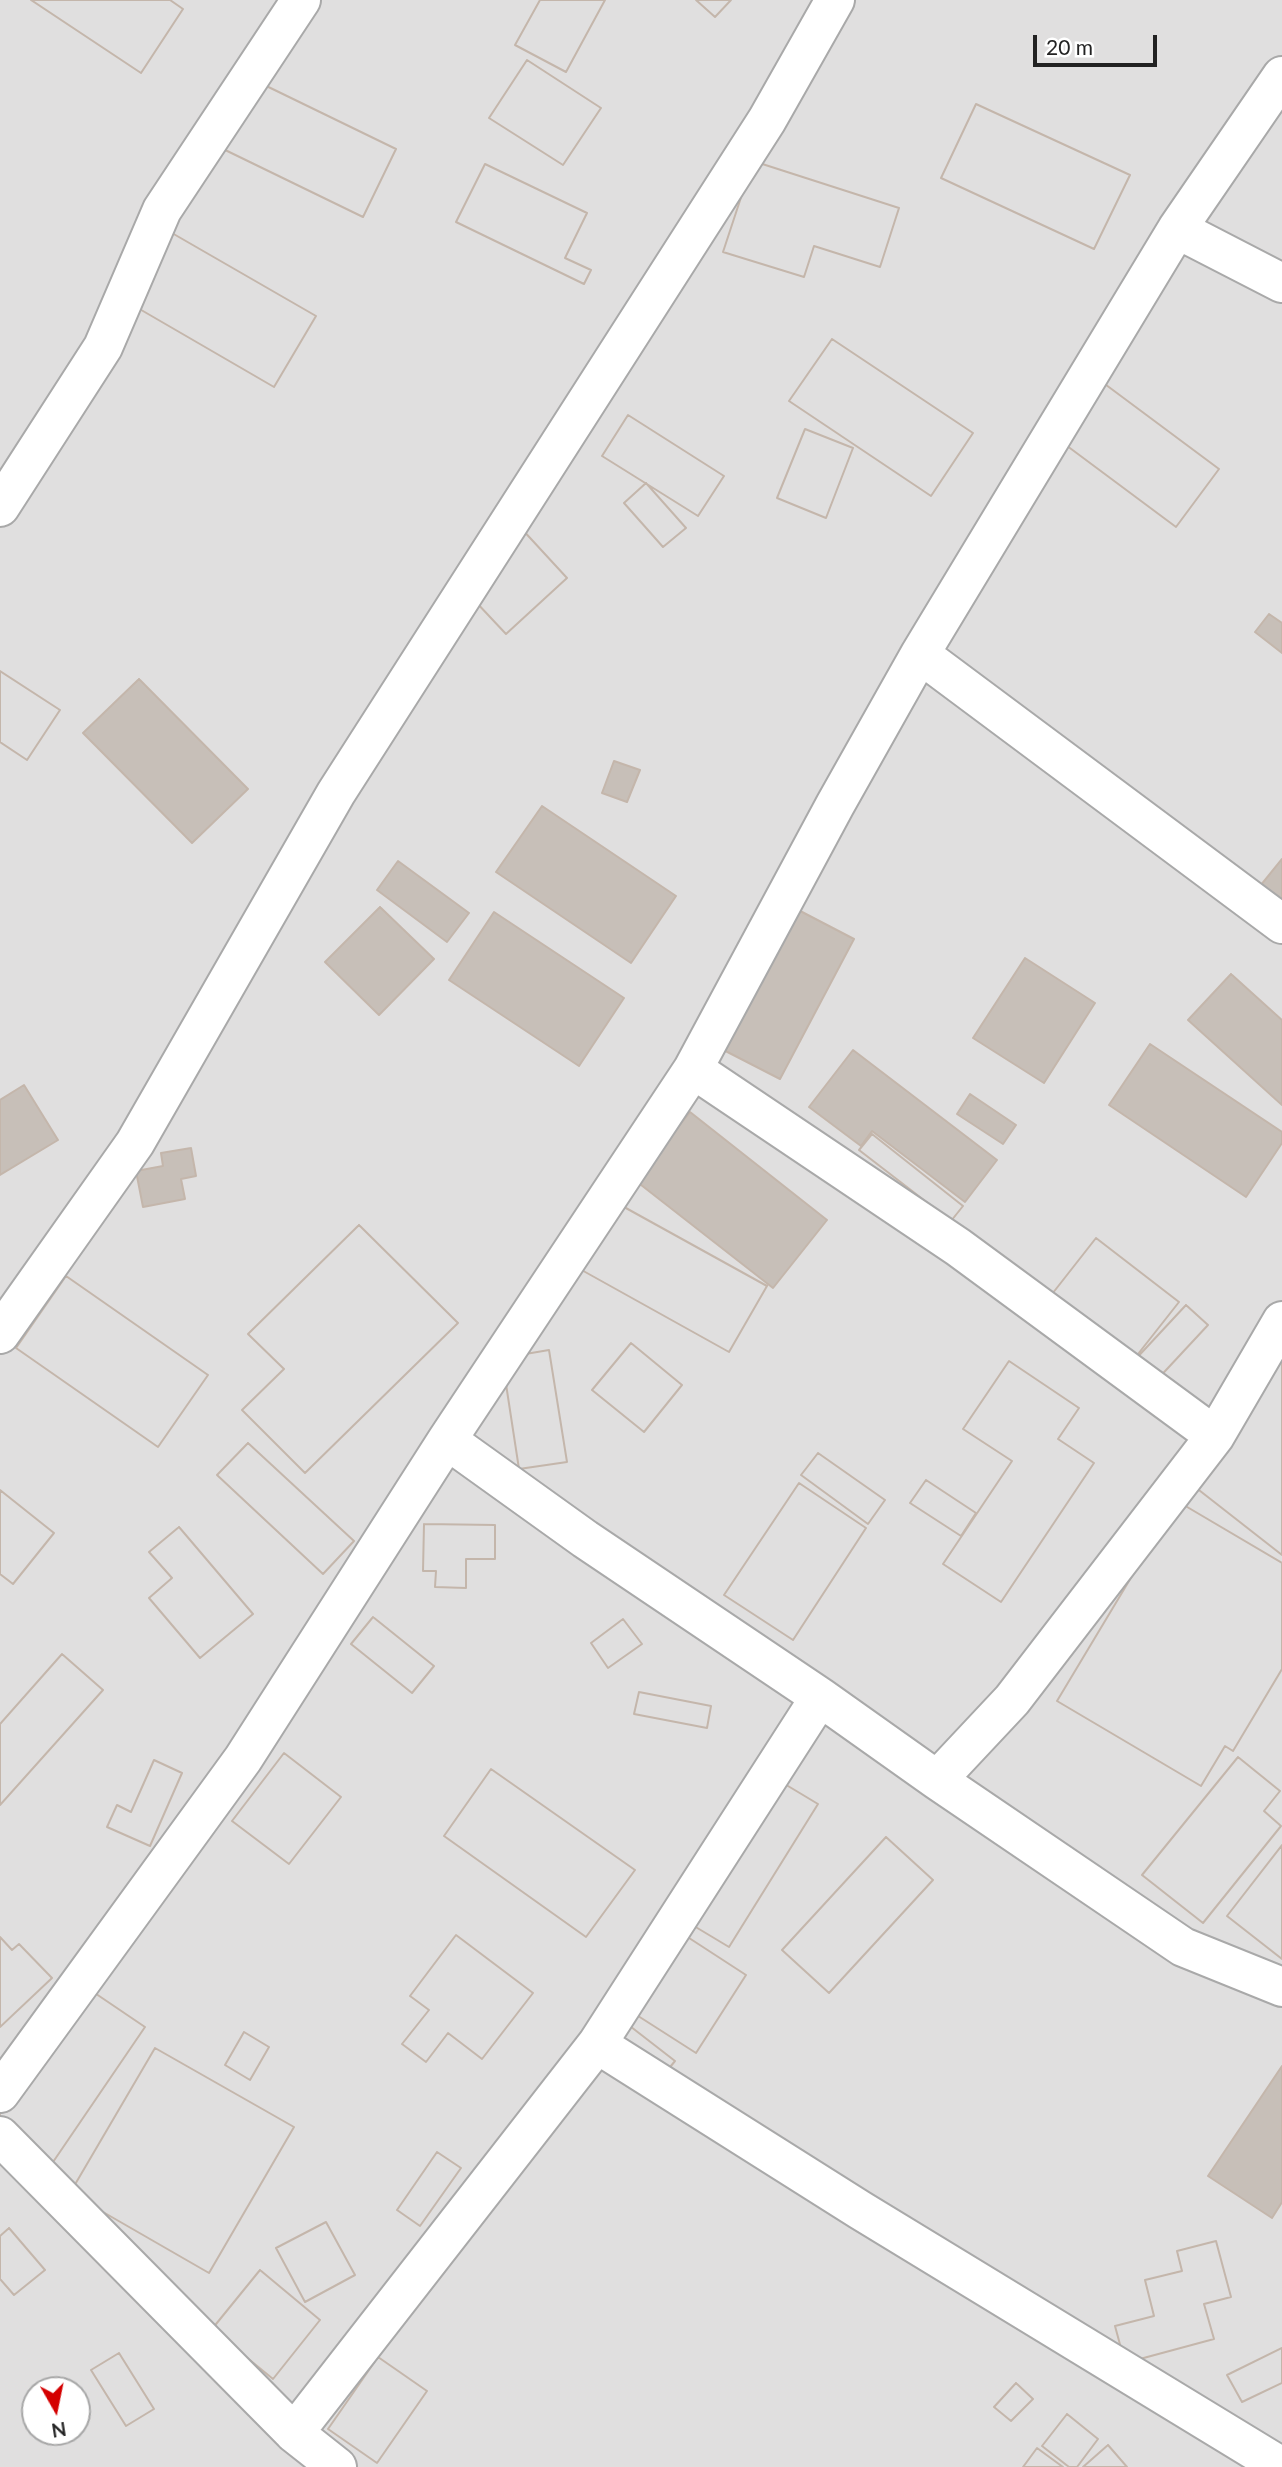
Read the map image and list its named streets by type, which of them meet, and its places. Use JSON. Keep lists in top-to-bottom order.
{
  "scale_bar": "20 m",
  "north": "bottom"
}
